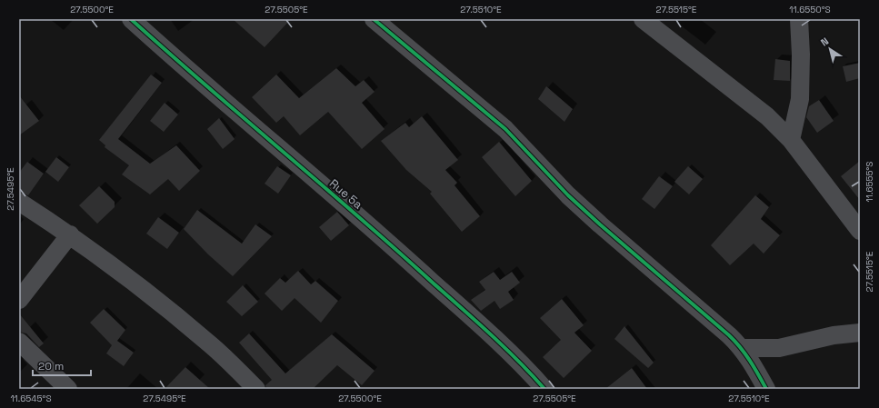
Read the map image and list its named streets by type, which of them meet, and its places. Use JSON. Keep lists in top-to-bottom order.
{
  "streets": {
    "street": ["Rue 5a"]
  },
  "scale_bar": "20 m",
  "north": "top left",
  "coordinates": [
    "27.5500°E",
    "27.5505°E",
    "27.5510°E",
    "27.5515°E",
    "11.6550°S",
    "11.6555°S",
    "27.5495°E",
    "11.6545°S"
  ]
}
